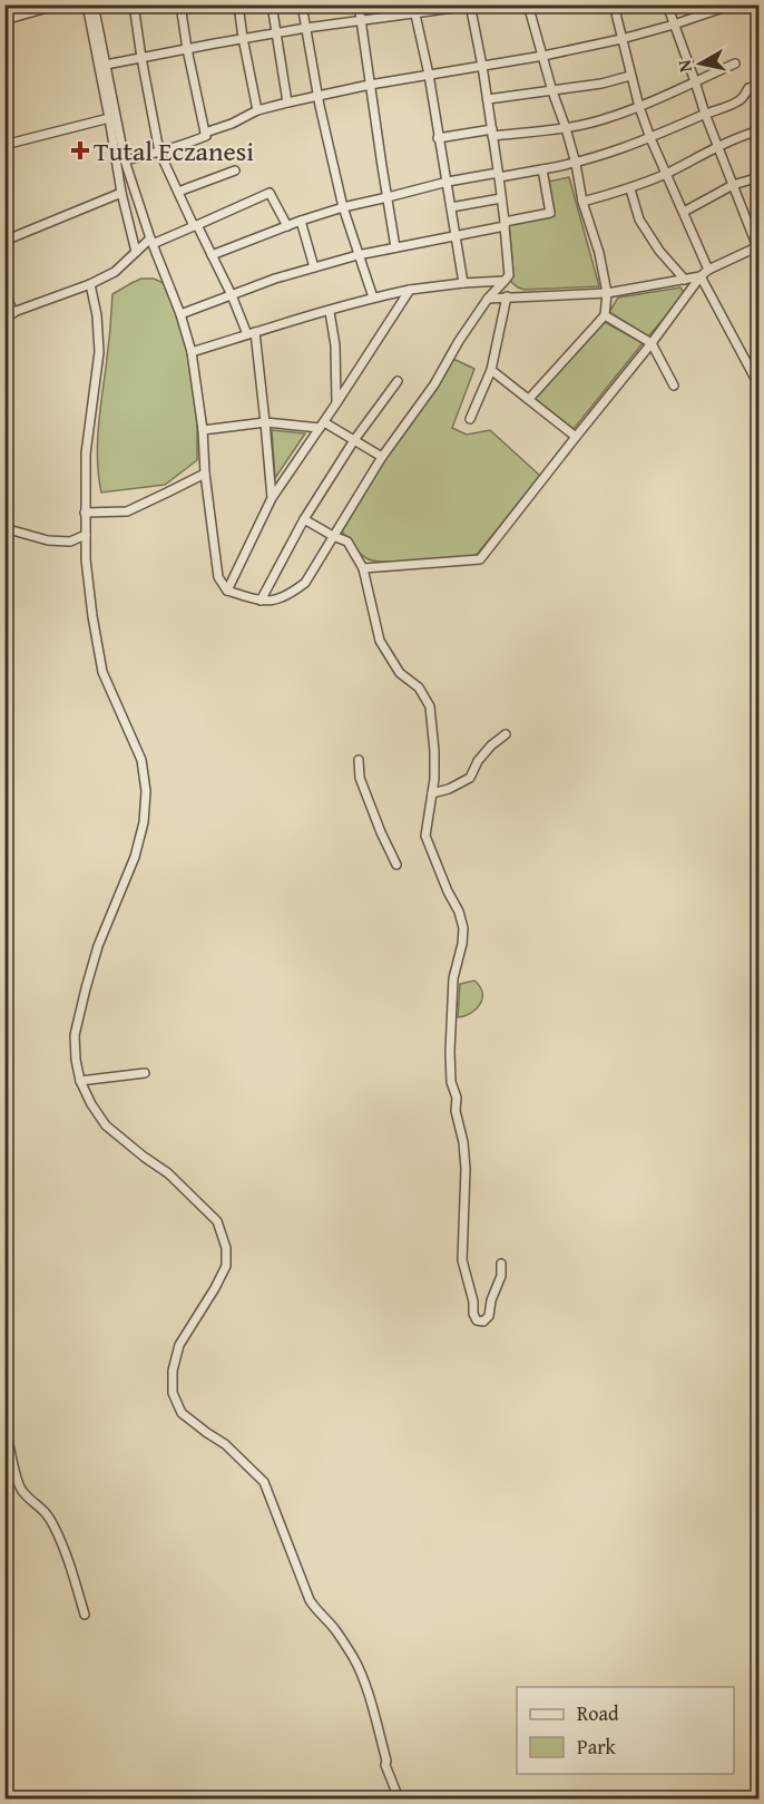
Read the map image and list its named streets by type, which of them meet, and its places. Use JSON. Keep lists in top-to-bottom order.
{
  "places": {
    "health": ["Tutal Eczanesi"]
  },
  "legend": ["Road", "Park"],
  "north": "left"
}
